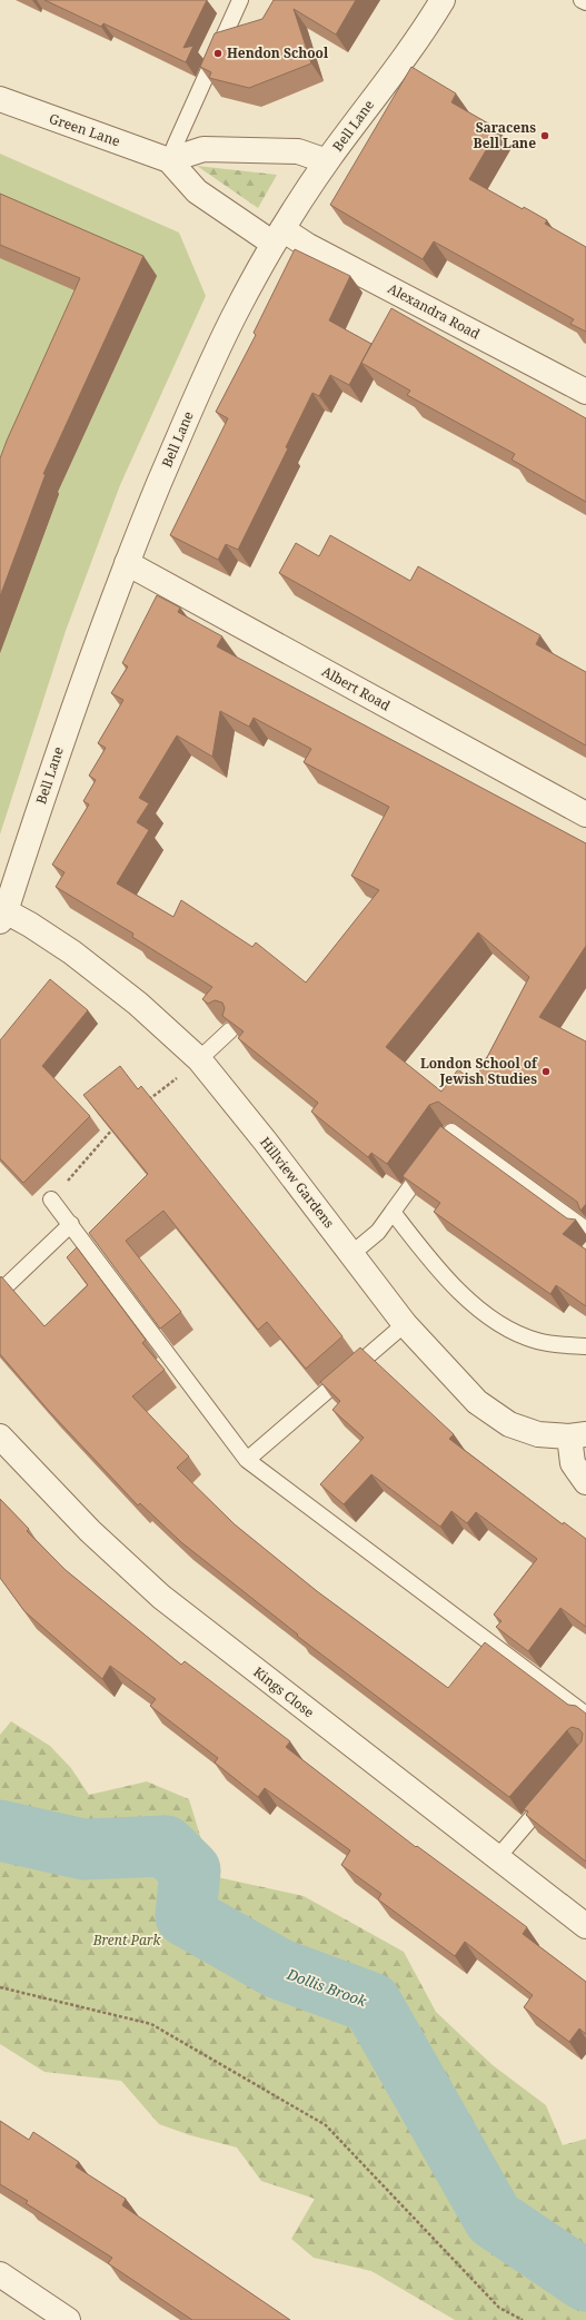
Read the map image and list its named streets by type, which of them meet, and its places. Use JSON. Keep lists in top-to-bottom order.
{
  "streets": {
    "street": [
      "Bell Lane",
      "Green Lane",
      "Alexandra Road",
      "Albert Road",
      "Hillview Gardens",
      "Kings Close"
    ]
  },
  "crossings": [
    ["Bell Lane", "Green Lane"],
    ["Bell Lane", "Alexandra Road"],
    ["Bell Lane", "Albert Road"],
    ["Bell Lane", "Hillview Gardens"],
    ["Green Lane", "Alexandra Road"]
  ],
  "water": ["Dollis Brook"],
  "parks": ["Brent Park"],
  "places": ["Hendon School", "Saracens Bell Lane", "London School of Jewish Studies"]
}
